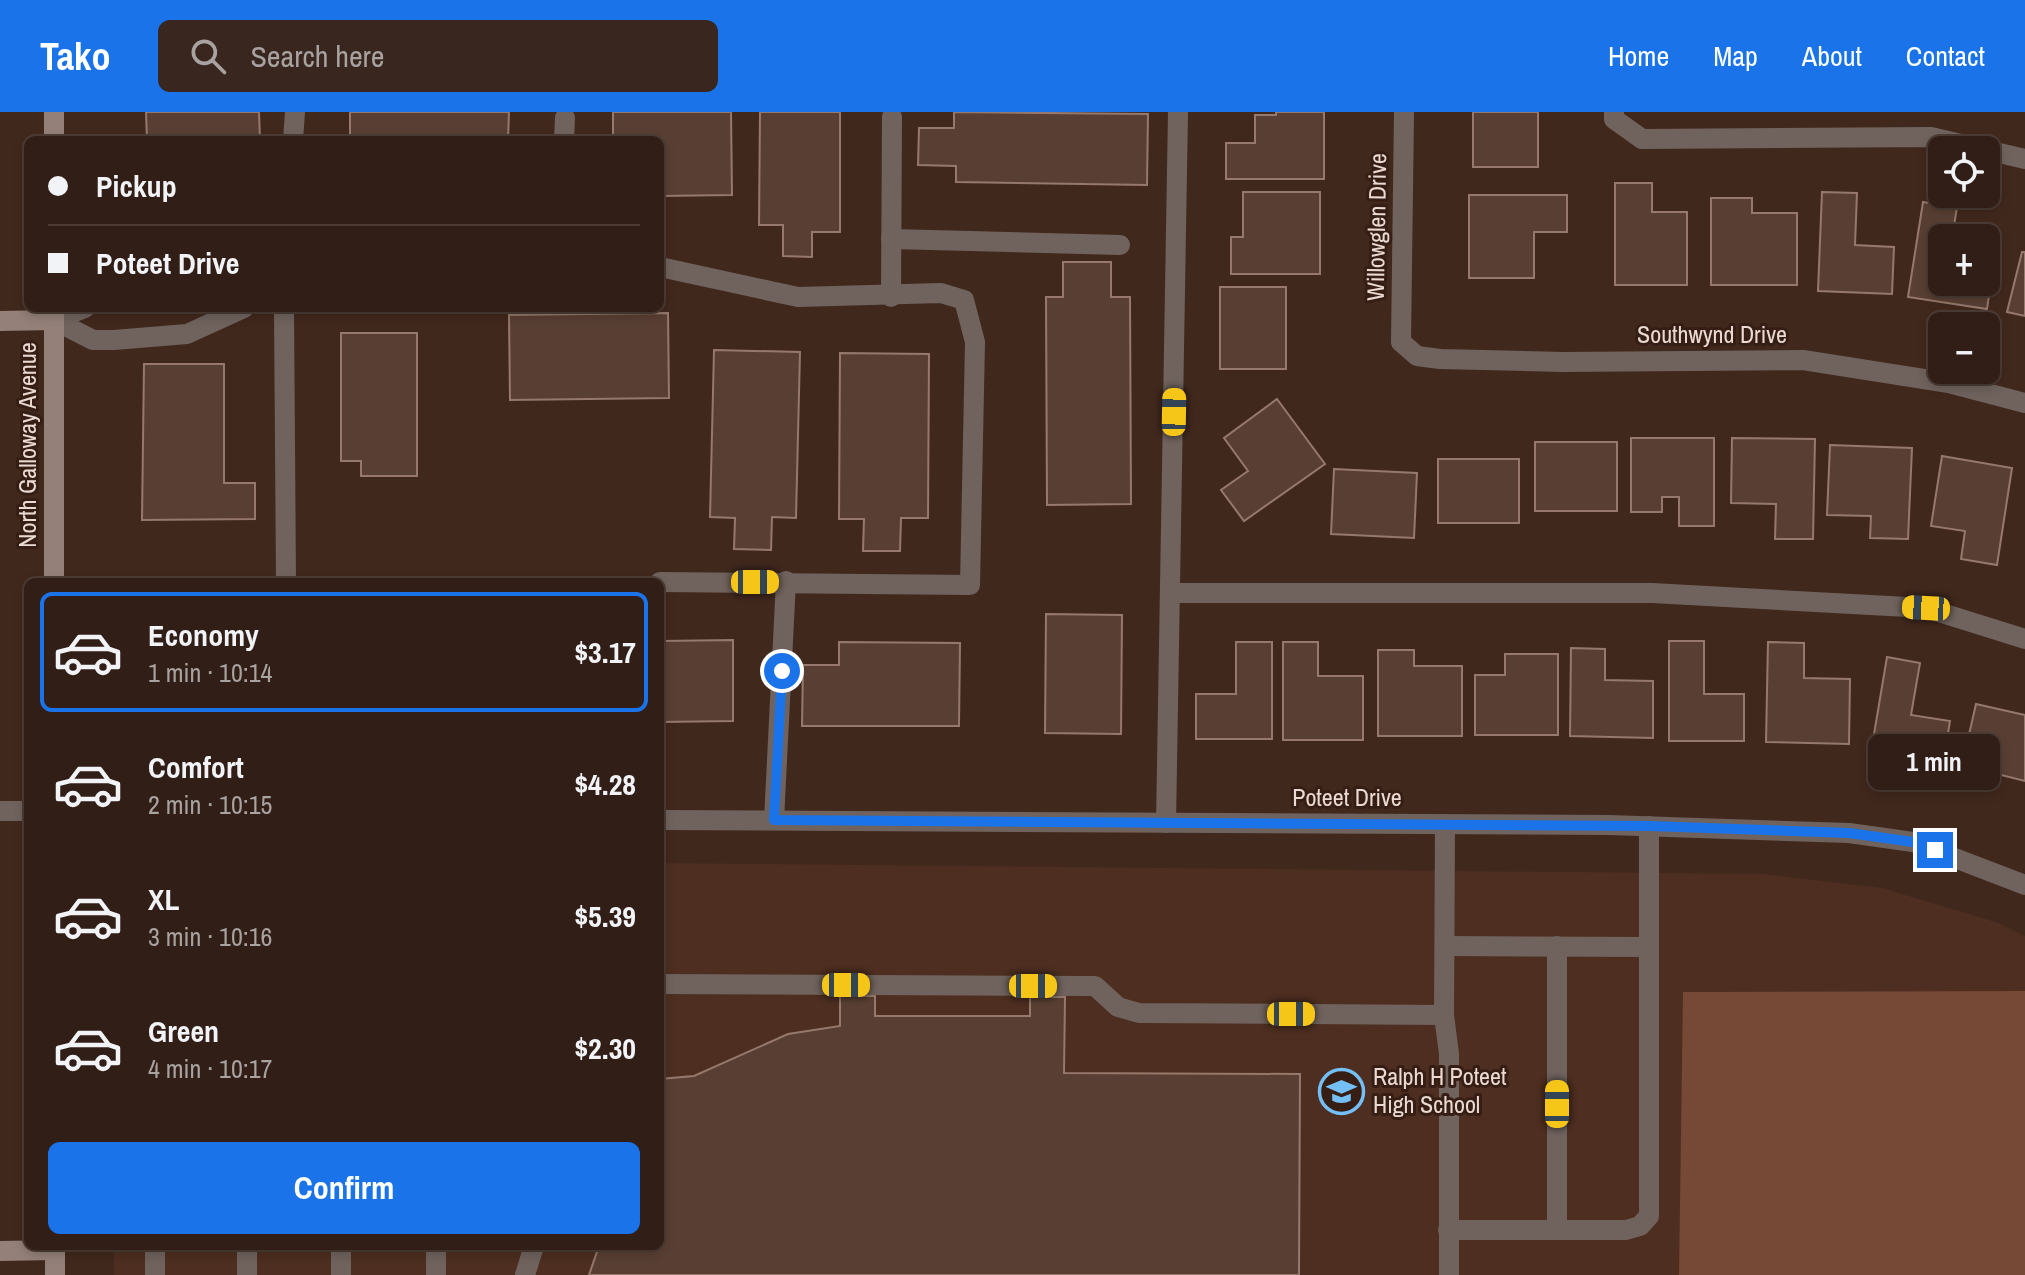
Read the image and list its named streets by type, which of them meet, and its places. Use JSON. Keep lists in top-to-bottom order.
{
  "streets": {
    "main road": ["North Galloway Avenue"],
    "street": ["Willowglen Drive", "Southwynd Drive", "Poteet Drive"]
  },
  "crossings": [
    ["Willowglen Drive", "Southwynd Drive"]
  ],
  "places": {
    "school or university": ["Ralph H Poteet High School"]
  },
  "page": {
    "header": "Tako",
    "search": "Search here",
    "nav": [
      "Home",
      "Map",
      "About",
      "Contact"
    ],
    "map_buttons": ["+", "−"],
    "banner": ["Pickup", "Poteet Drive"],
    "list": [
      {
        "name": "Economy",
        "note": "1 min · 10:14",
        "value": "$3.17"
      },
      {
        "name": "Comfort",
        "note": "2 min · 10:15",
        "value": "$4.28"
      },
      {
        "name": "XL",
        "note": "3 min · 10:16",
        "value": "$5.39"
      },
      {
        "name": "Green",
        "note": "4 min · 10:17",
        "value": "$2.30"
      }
    ],
    "bubble": "1 min",
    "buttons": "Confirm"
  }
}
